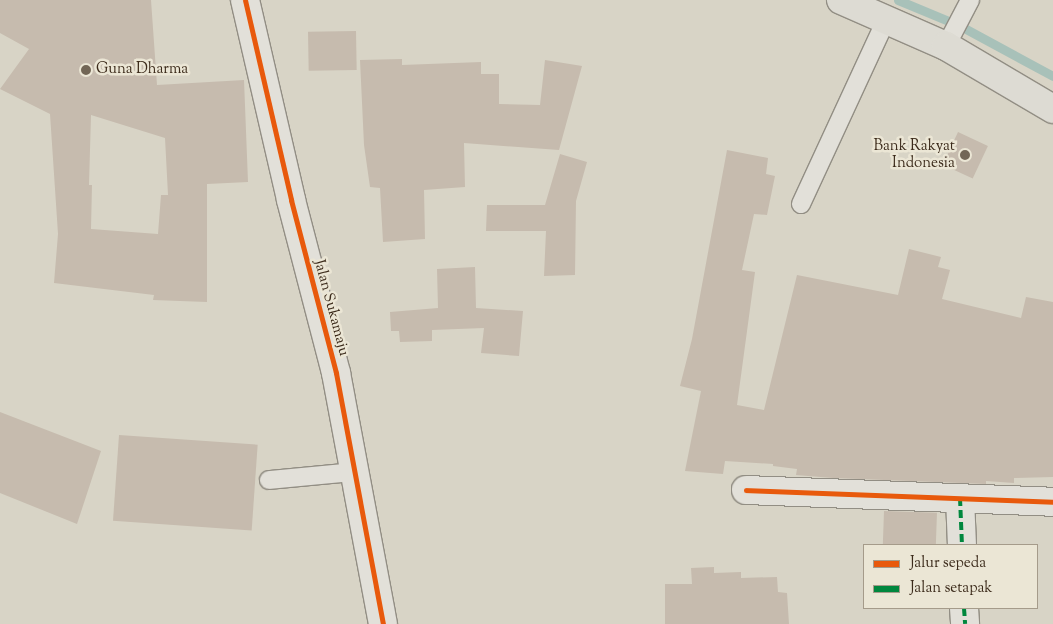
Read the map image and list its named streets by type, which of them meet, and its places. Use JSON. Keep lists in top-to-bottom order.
{
  "streets": {
    "street": ["Jalan Sukamaju"]
  },
  "places": ["Guna Dharma", "Bank Rakyat Indonesia"],
  "legend": ["Jalur sepeda", "Jalan setapak"]
}
